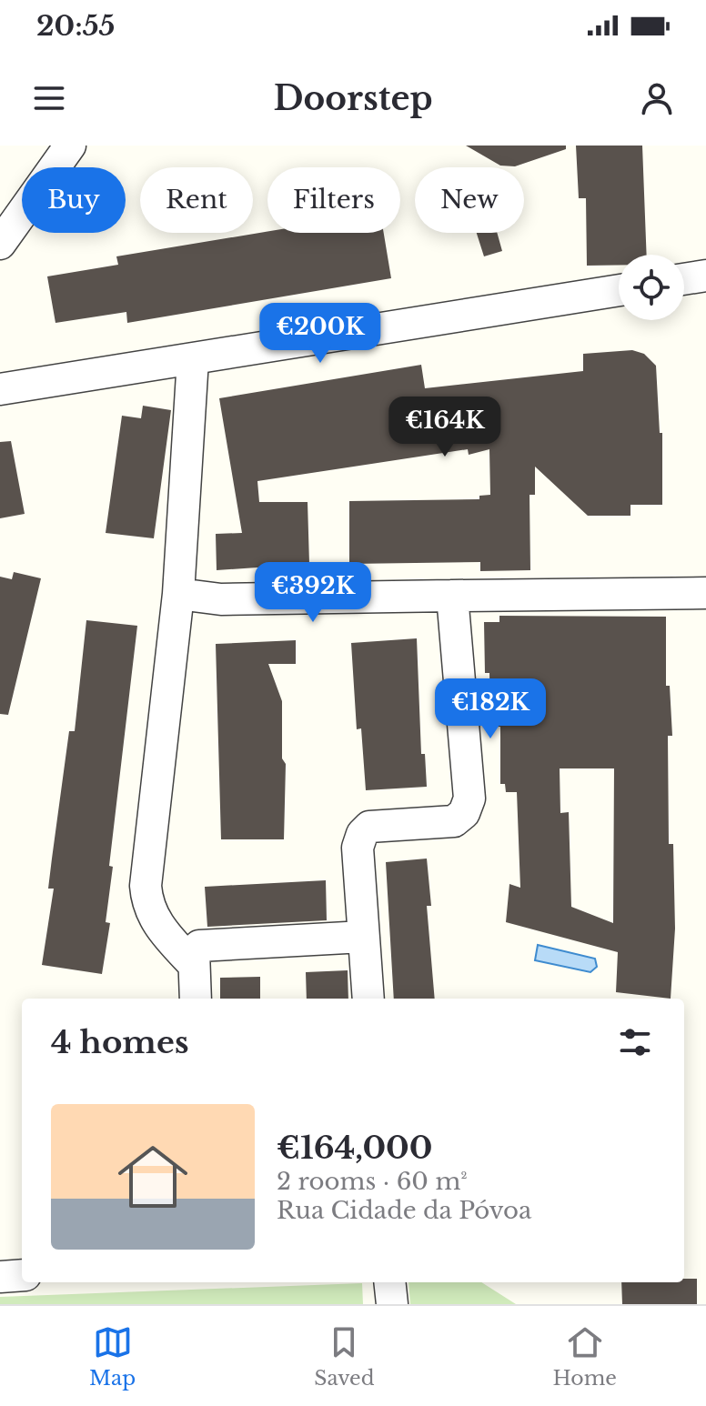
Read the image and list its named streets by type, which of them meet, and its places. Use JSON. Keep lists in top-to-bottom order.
{
  "page": {
    "status": "20:55",
    "header": "Doorstep",
    "chip": [
      "Buy",
      "Rent",
      "Filters",
      "New"
    ],
    "price": [
      "€200K",
      "€164K",
      "€392K",
      "€182K"
    ],
    "heading": "4 homes",
    "list": [
      {
        "name": "€164,000",
        "note": "2 rooms · 60 m² · Rua Cidade da Póvoa"
      }
    ],
    "tabs": ["Map", "Saved", "Home"]
  }
}
